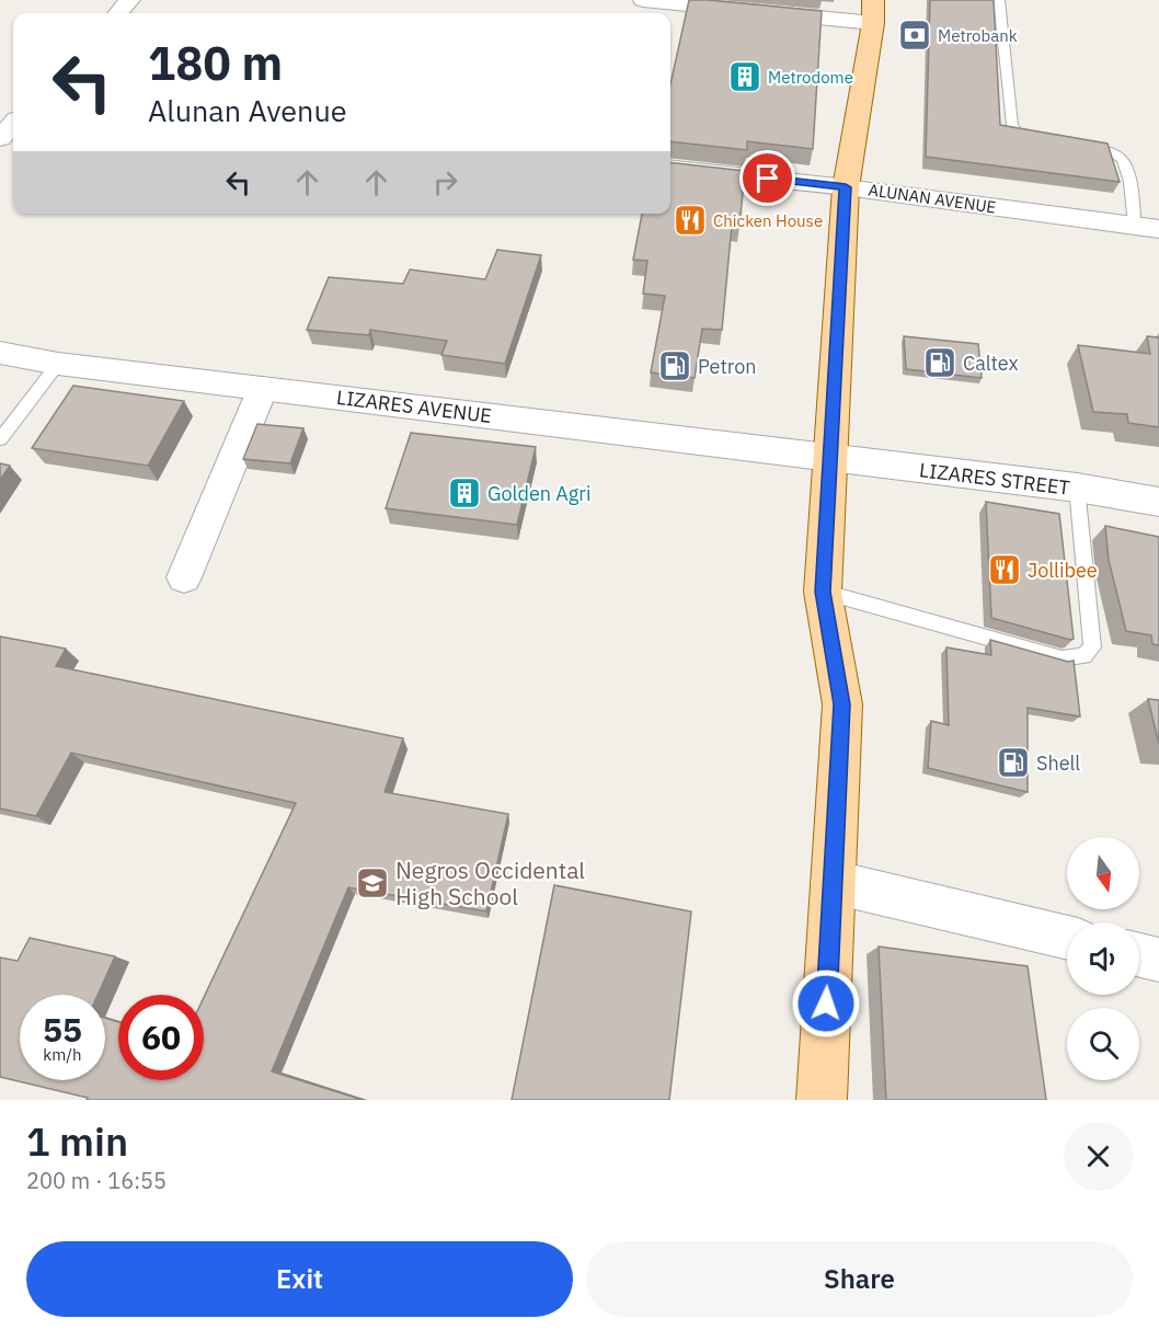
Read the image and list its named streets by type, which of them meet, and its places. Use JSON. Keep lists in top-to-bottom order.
{
  "streets": {
    "street": ["ALUNAN AVENUE", "LIZARES AVENUE", "LIZARES STREET"]
  },
  "crossings": [
    ["LIZARES AVENUE", "LIZARES STREET"]
  ],
  "places": {
    "bank": ["Metrobank"],
    "building": ["Metrodome", "Golden Agri"],
    "restaurant": ["Chicken House", "Jollibee"],
    "fuel station": ["Caltex", "Petron", "Shell"],
    "school or university": ["Negros Occidental High School"]
  },
  "north": "bottom",
  "page": {
    "turn": ["180 m", "Alunan Avenue"],
    "speed": "55 km/h",
    "limit": "60",
    "heading": ["1 min", "200 m · 16:55"],
    "buttons": ["Exit", "Share"]
  }
}
